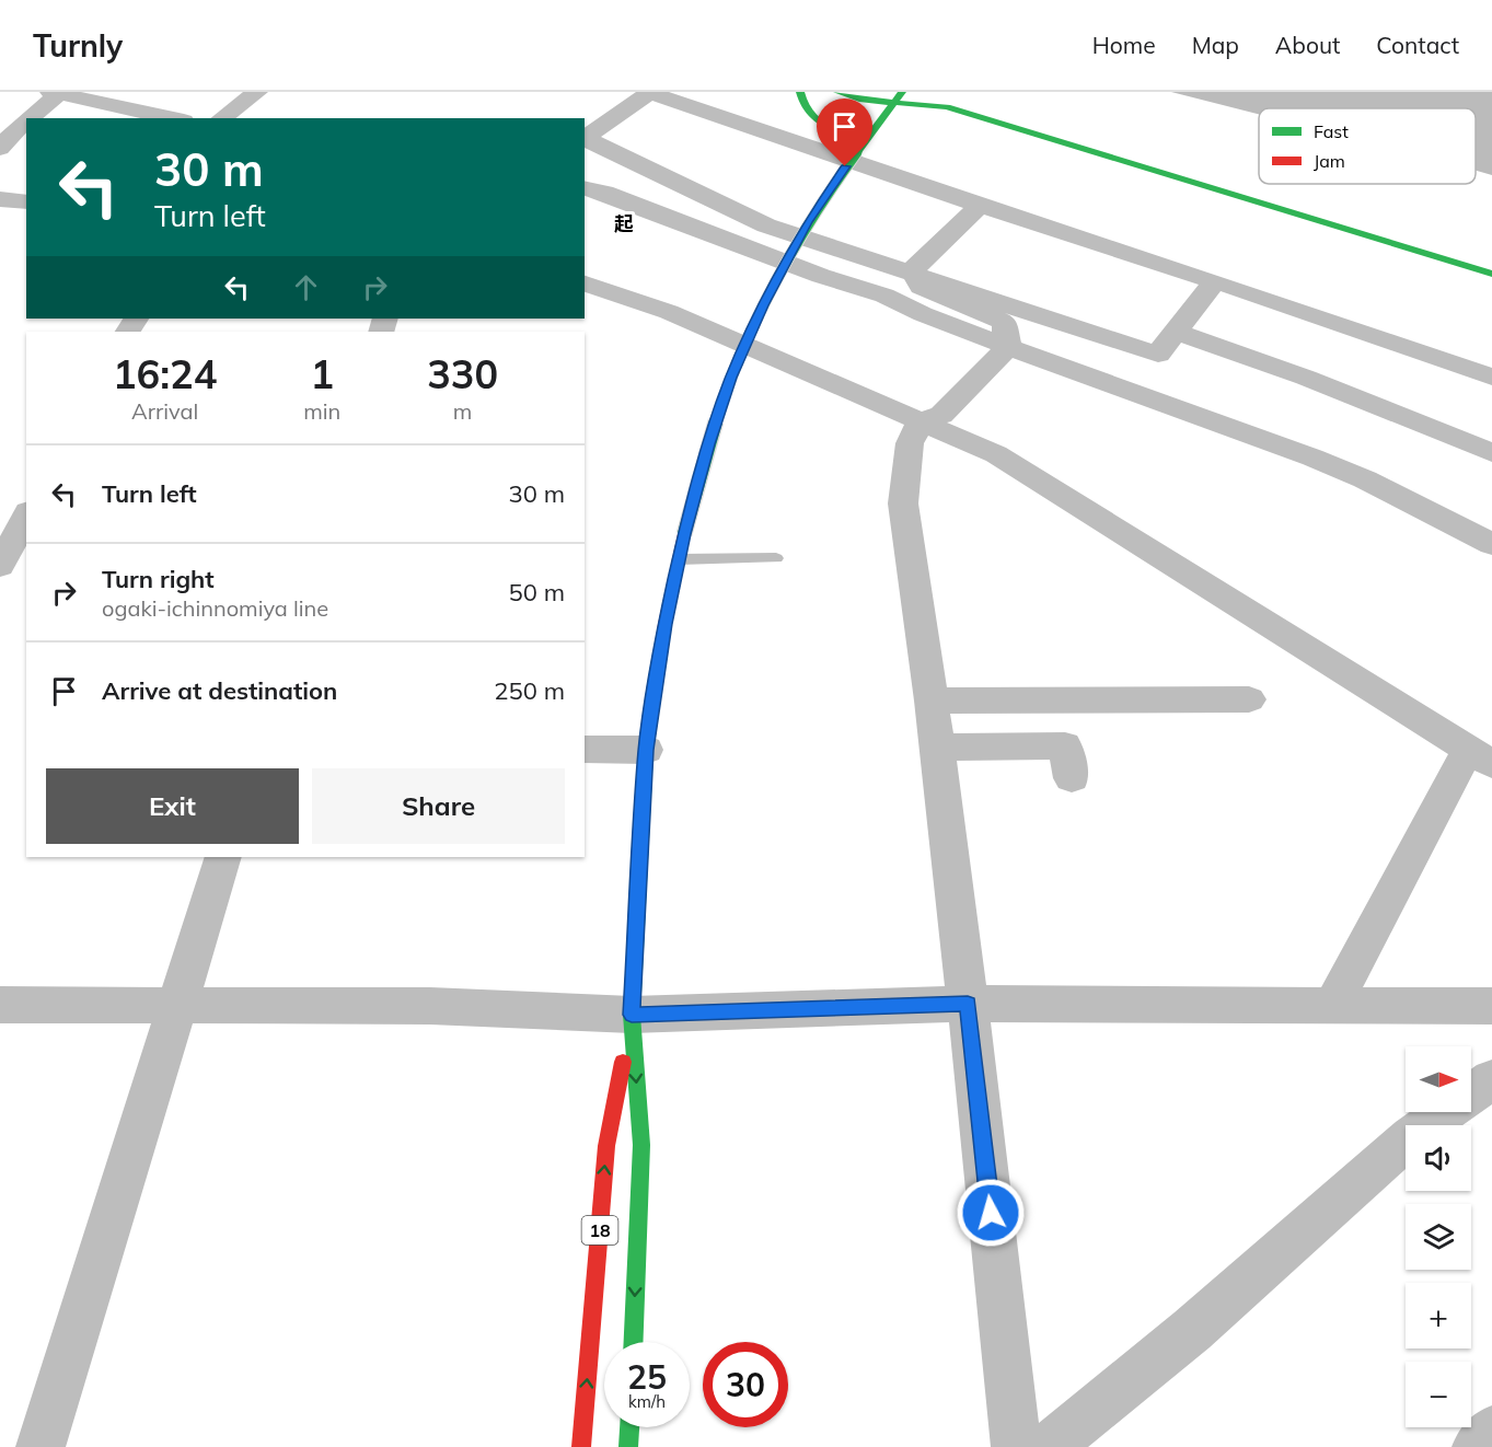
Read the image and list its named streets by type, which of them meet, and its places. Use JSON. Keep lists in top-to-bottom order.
{
  "streets": {
    "main road": ["18"]
  },
  "districts": ["起"],
  "legend": ["Fast", "Jam"],
  "north": "right",
  "page": {
    "header": "Turnly",
    "nav": [
      "Home",
      "Map",
      "About",
      "Contact"
    ],
    "turn": ["30 m", "Turn left"],
    "eta": [
      "16:24",
      "Arrival",
      "1",
      "min",
      "330",
      "m"
    ],
    "list": [
      {
        "name": "Turn left",
        "value": "30 m"
      },
      {
        "name": "Turn right",
        "note": "ogaki-ichinnomiya line",
        "value": "50 m"
      },
      {
        "name": "Arrive at destination",
        "value": "250 m"
      }
    ],
    "buttons": ["Exit", "Share"],
    "map_buttons": ["+", "−"],
    "speed": "25 km/h",
    "limit": "30"
  }
}
